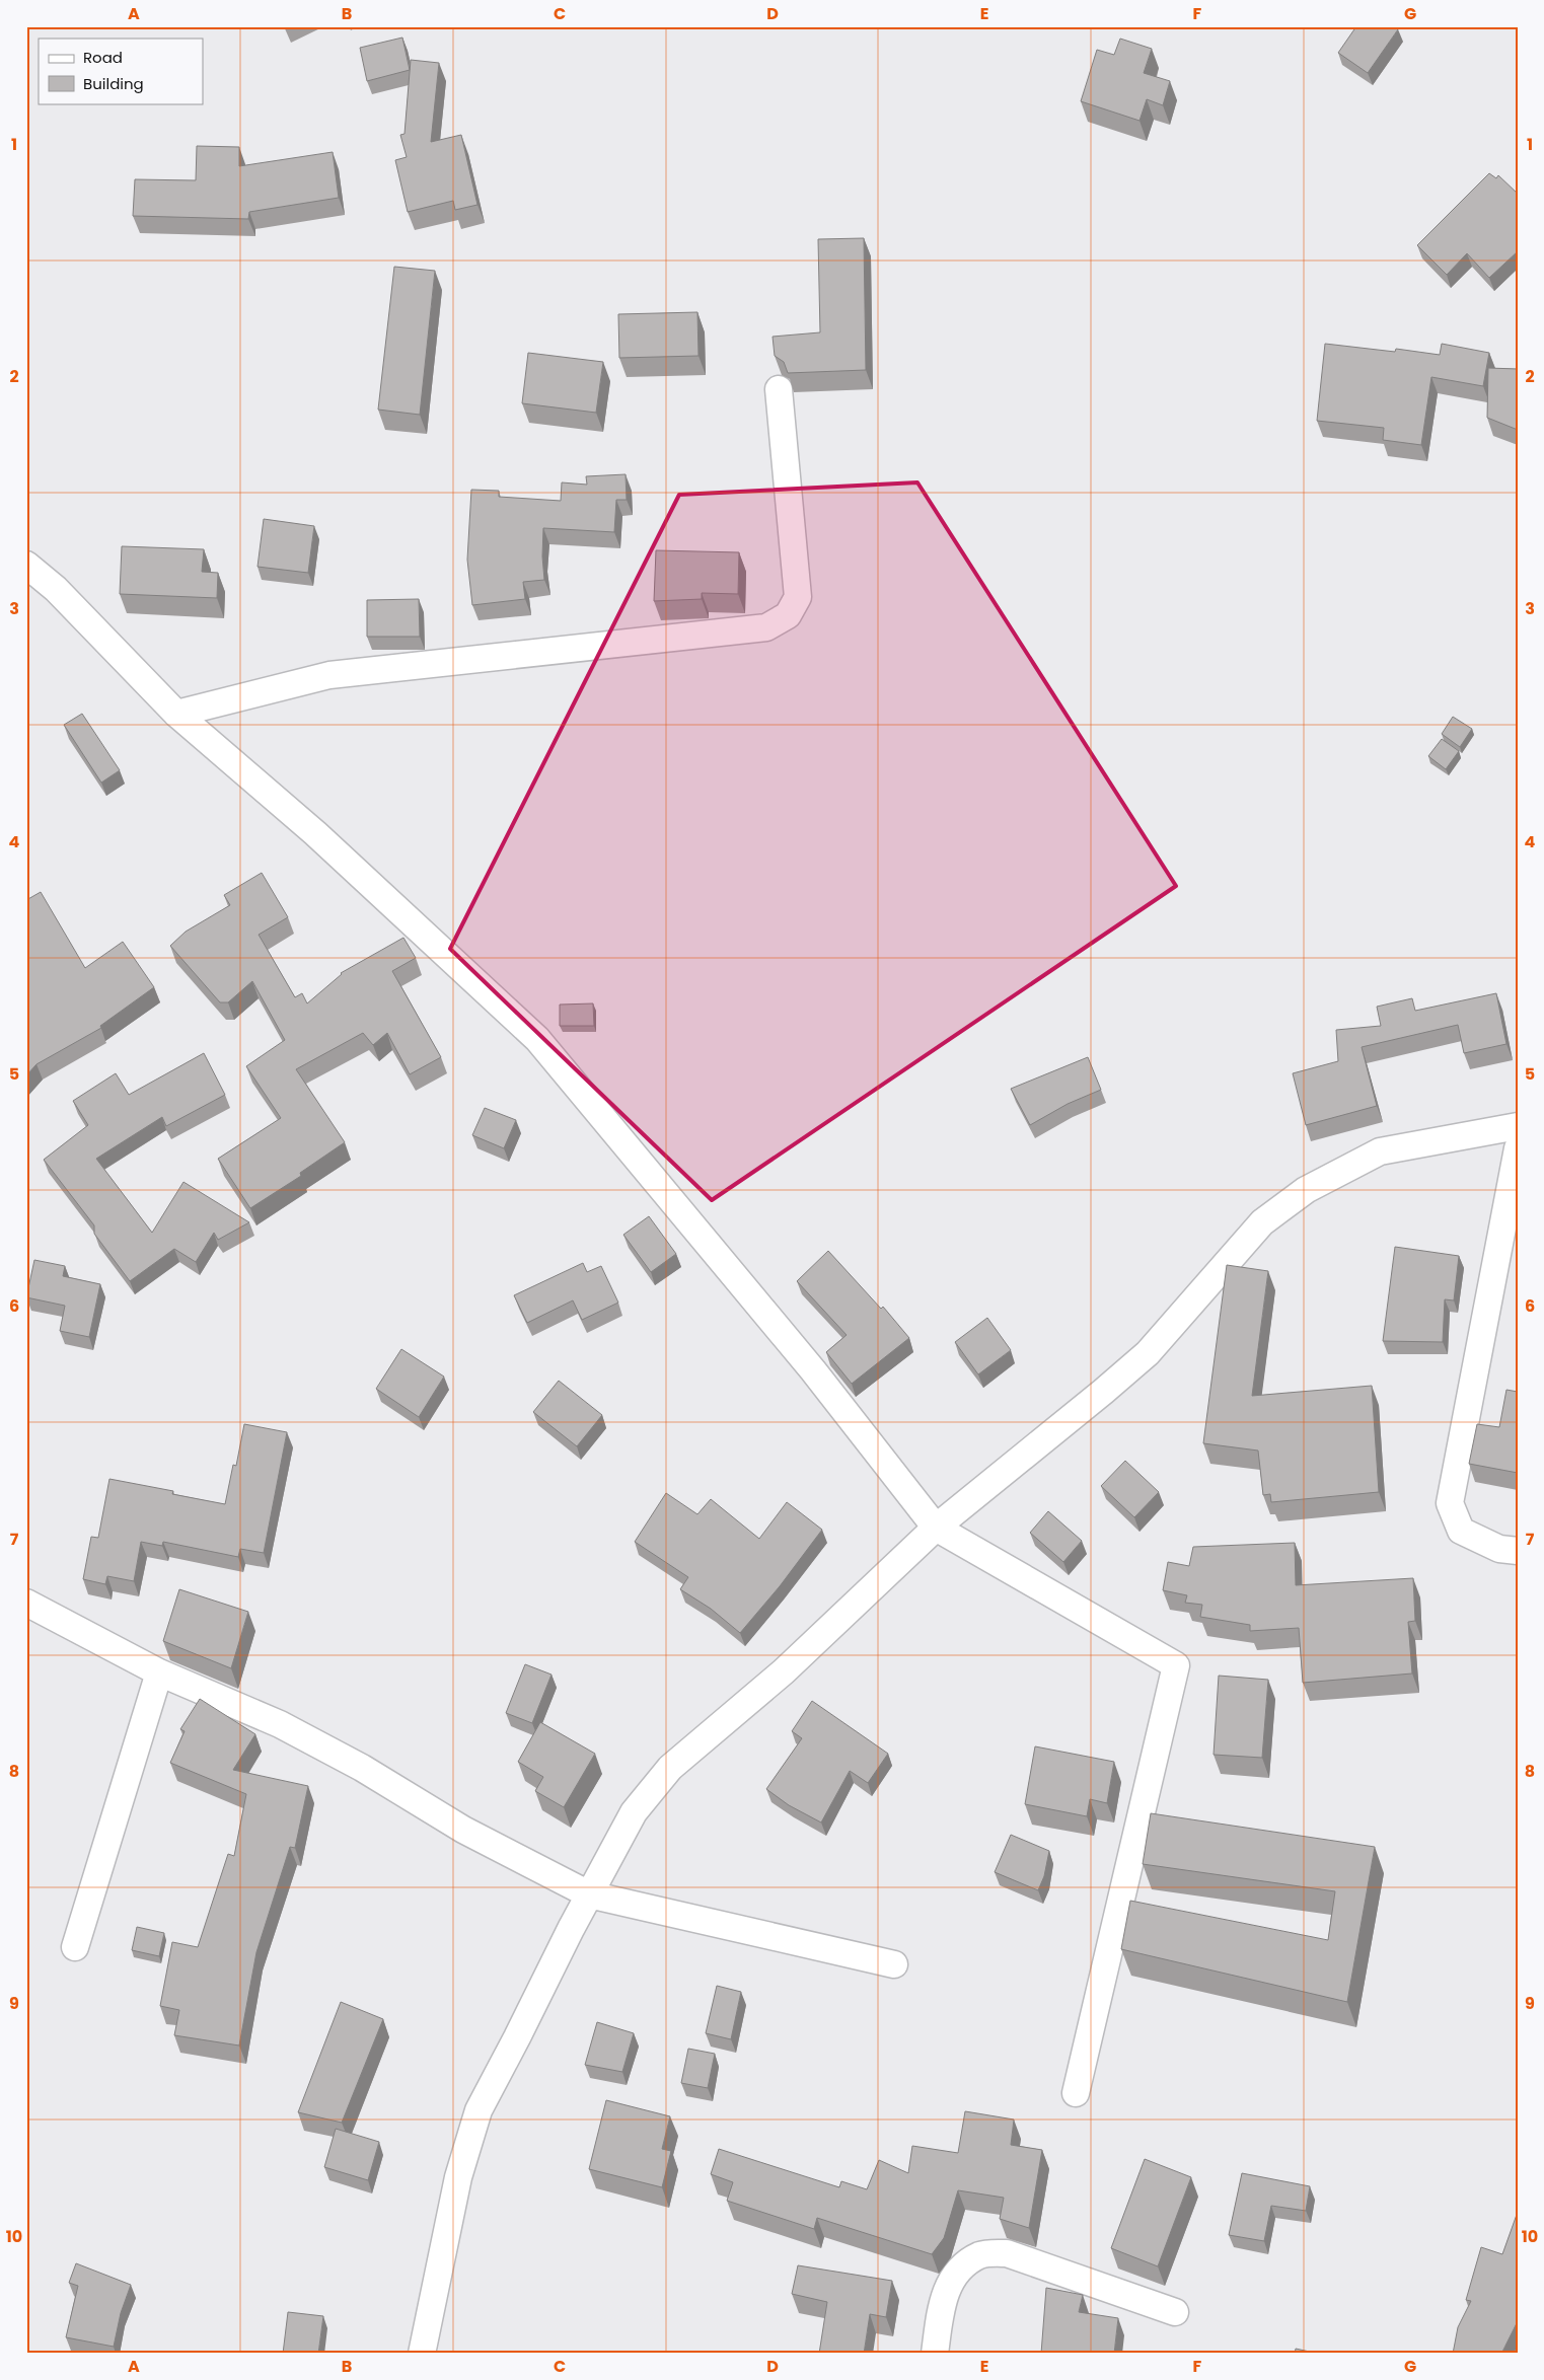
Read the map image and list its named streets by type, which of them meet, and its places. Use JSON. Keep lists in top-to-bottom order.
{
  "legend": ["Road", "Building"],
  "grid": {
    "columns": [
      "A",
      "B",
      "C",
      "D",
      "E",
      "F",
      "G"
    ],
    "rows": [
      "1",
      "2",
      "3",
      "4",
      "5",
      "6",
      "7",
      "8",
      "9",
      "10"
    ]
  }
}
